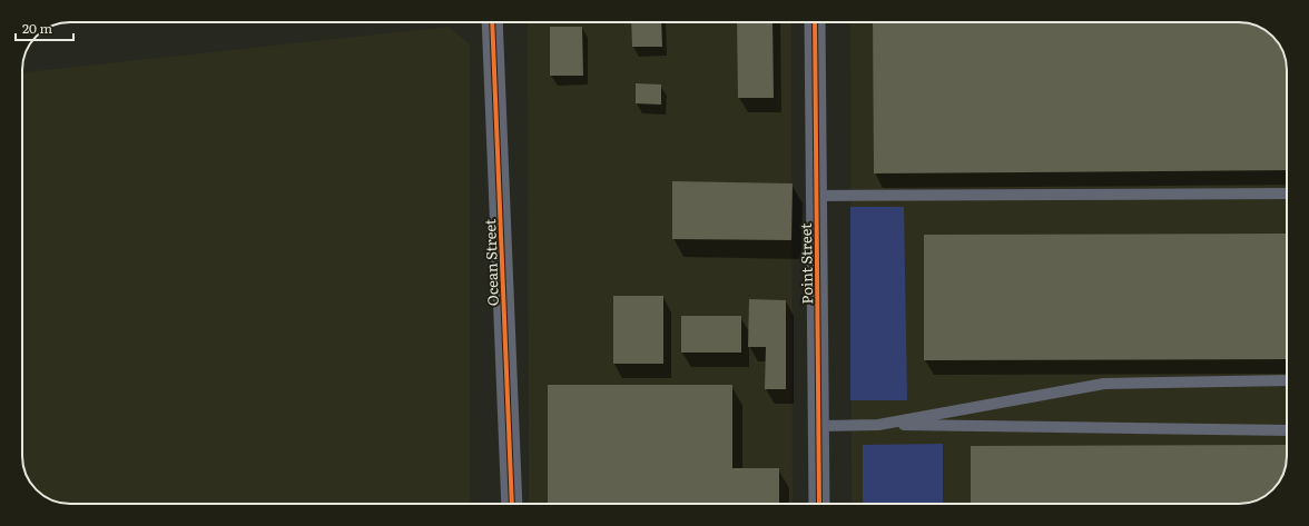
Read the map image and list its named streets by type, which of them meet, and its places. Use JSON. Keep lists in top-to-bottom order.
{
  "streets": {
    "street": ["Ocean Street", "Point Street"]
  },
  "scale_bar": "20 m"
}
